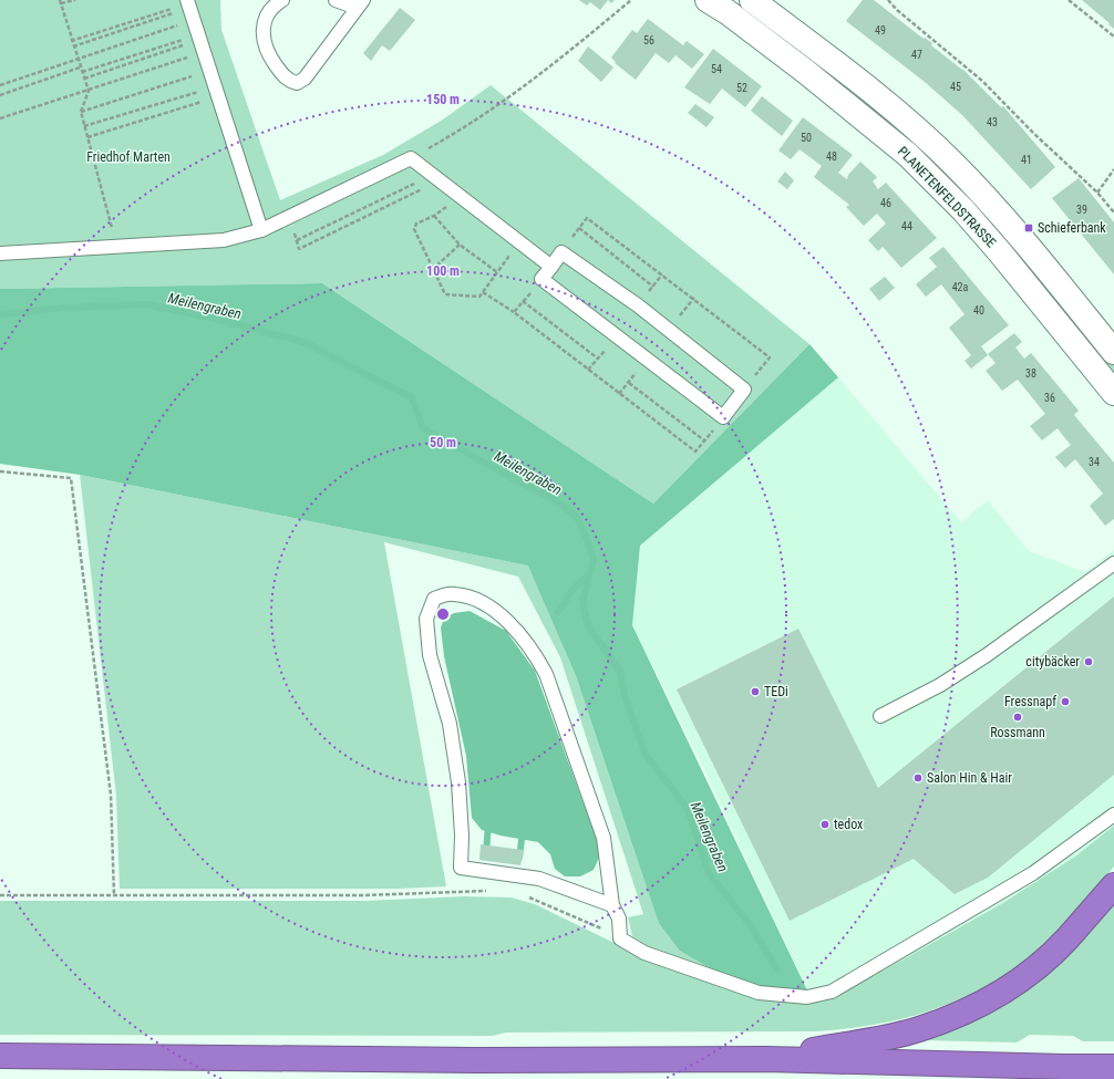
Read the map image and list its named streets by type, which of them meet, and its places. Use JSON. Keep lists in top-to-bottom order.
{
  "streets": {
    "street": ["PLANETENFELDSTRASSE"]
  },
  "water": ["Meilengraben"],
  "parks": ["Friedhof Marten"],
  "places": {
    "transit": ["Schieferbank"],
    "other": [
      "citybäcker",
      "TEDi",
      "Fressnapf",
      "Rossmann",
      "Salon Hin & Hair",
      "tedox"
    ]
  },
  "house_numbers": [
    "49",
    "56",
    "47",
    "54",
    "45",
    "52",
    "43",
    "50",
    "48",
    "41",
    "46",
    "39",
    "44",
    "42a",
    "40",
    "38",
    "36",
    "34"
  ],
  "rings": ["150 m", "100 m", "50 m"]
}
